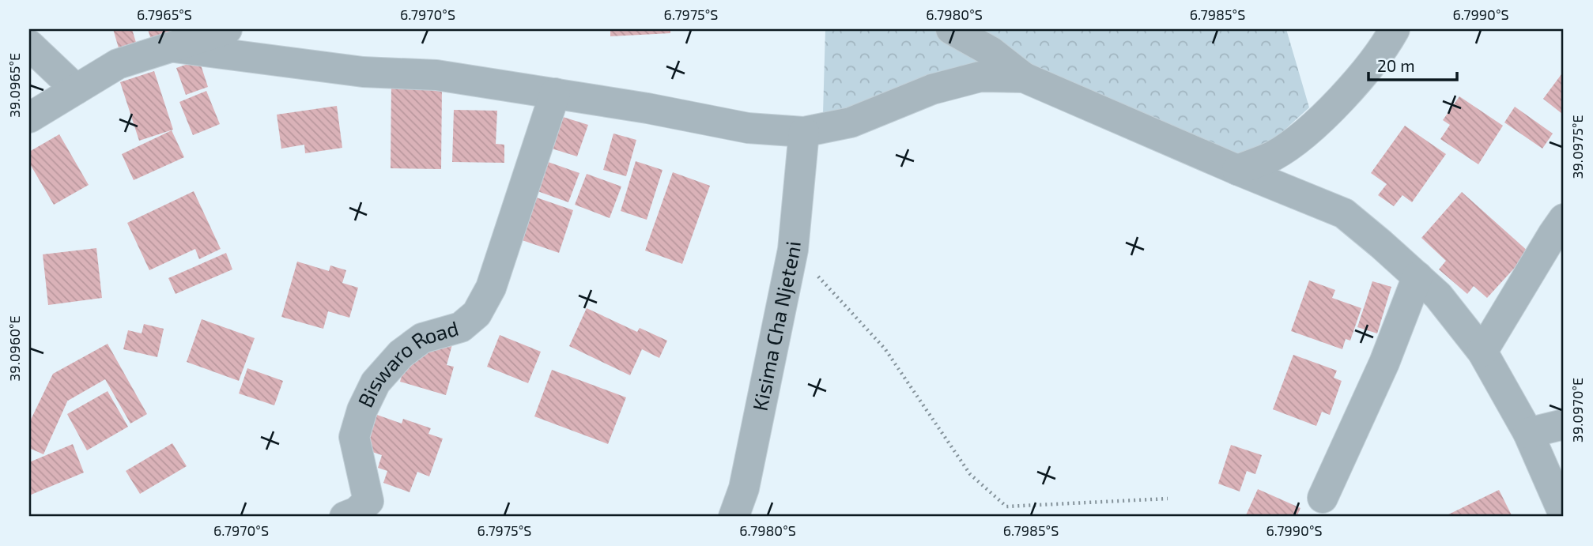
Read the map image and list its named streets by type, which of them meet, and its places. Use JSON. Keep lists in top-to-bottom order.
{
  "streets": {
    "street": ["Kisima Cha Njeteni", "Biswaro Road"]
  },
  "scale_bar": "20 m",
  "coordinates": [
    "6.7965°S",
    "6.7970°S",
    "6.7975°S",
    "6.7980°S",
    "6.7985°S",
    "6.7990°S",
    "39.0965°E",
    "39.0975°E",
    "39.0960°E",
    "39.0970°E"
  ]
}
